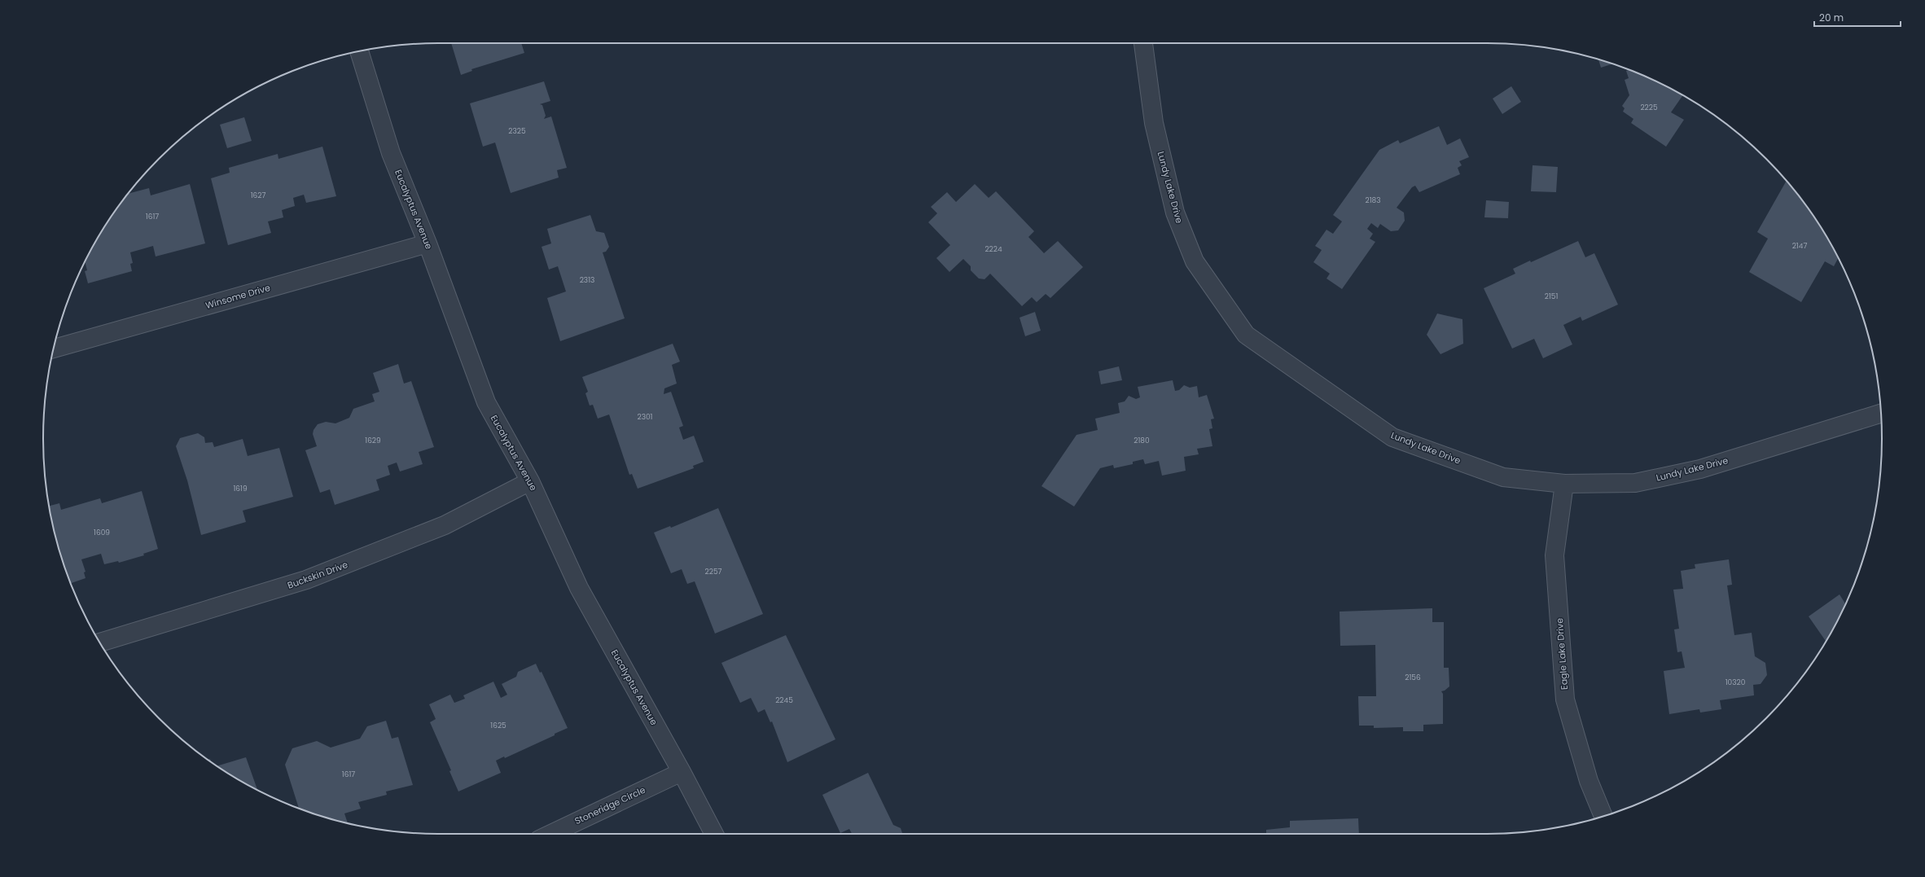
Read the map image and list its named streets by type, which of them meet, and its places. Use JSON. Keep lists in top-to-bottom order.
{
  "streets": {
    "street": [
      "Lundy Lake Drive",
      "Eucalyptus Avenue",
      "Winsome Drive",
      "Buckskin Drive",
      "Eagle Lake Drive",
      "Stoneridge Circle"
    ]
  },
  "crossings": [
    ["Lundy Lake Drive", "Eagle Lake Drive"],
    ["Eucalyptus Avenue", "Winsome Drive"],
    ["Eucalyptus Avenue", "Buckskin Drive"],
    ["Eucalyptus Avenue", "Stoneridge Circle"]
  ],
  "house_numbers": [
    "2225",
    "2325",
    "1627",
    "2183",
    "1617",
    "2147",
    "2224",
    "2313",
    "2151",
    "2301",
    "1629",
    "2180",
    "1619",
    "1609",
    "2257",
    "2156",
    "10320",
    "2245",
    "1625",
    "1617"
  ],
  "scale_bar": "20 m"
}
